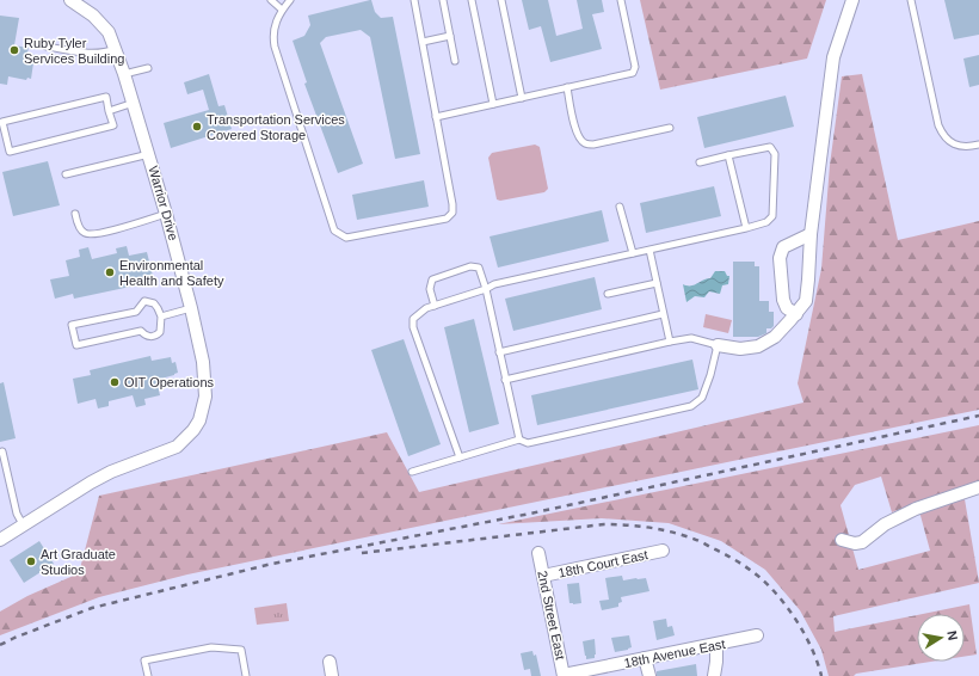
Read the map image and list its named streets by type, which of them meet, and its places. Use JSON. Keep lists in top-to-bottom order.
{
  "streets": {
    "street": [
      "Warrior Drive",
      "18th Court East",
      "2nd Street East",
      "18th Avenue East"
    ]
  },
  "crossings": [
    ["18th Court East", "2nd Street East"],
    ["2nd Street East", "18th Avenue East"]
  ],
  "places": [
    "Ruby Tyler Services Building",
    "Transportation Services Covered Storage",
    "Environmental Health and Safety",
    "OIT Operations",
    "Art Graduate Studios"
  ],
  "north": "right"
}
